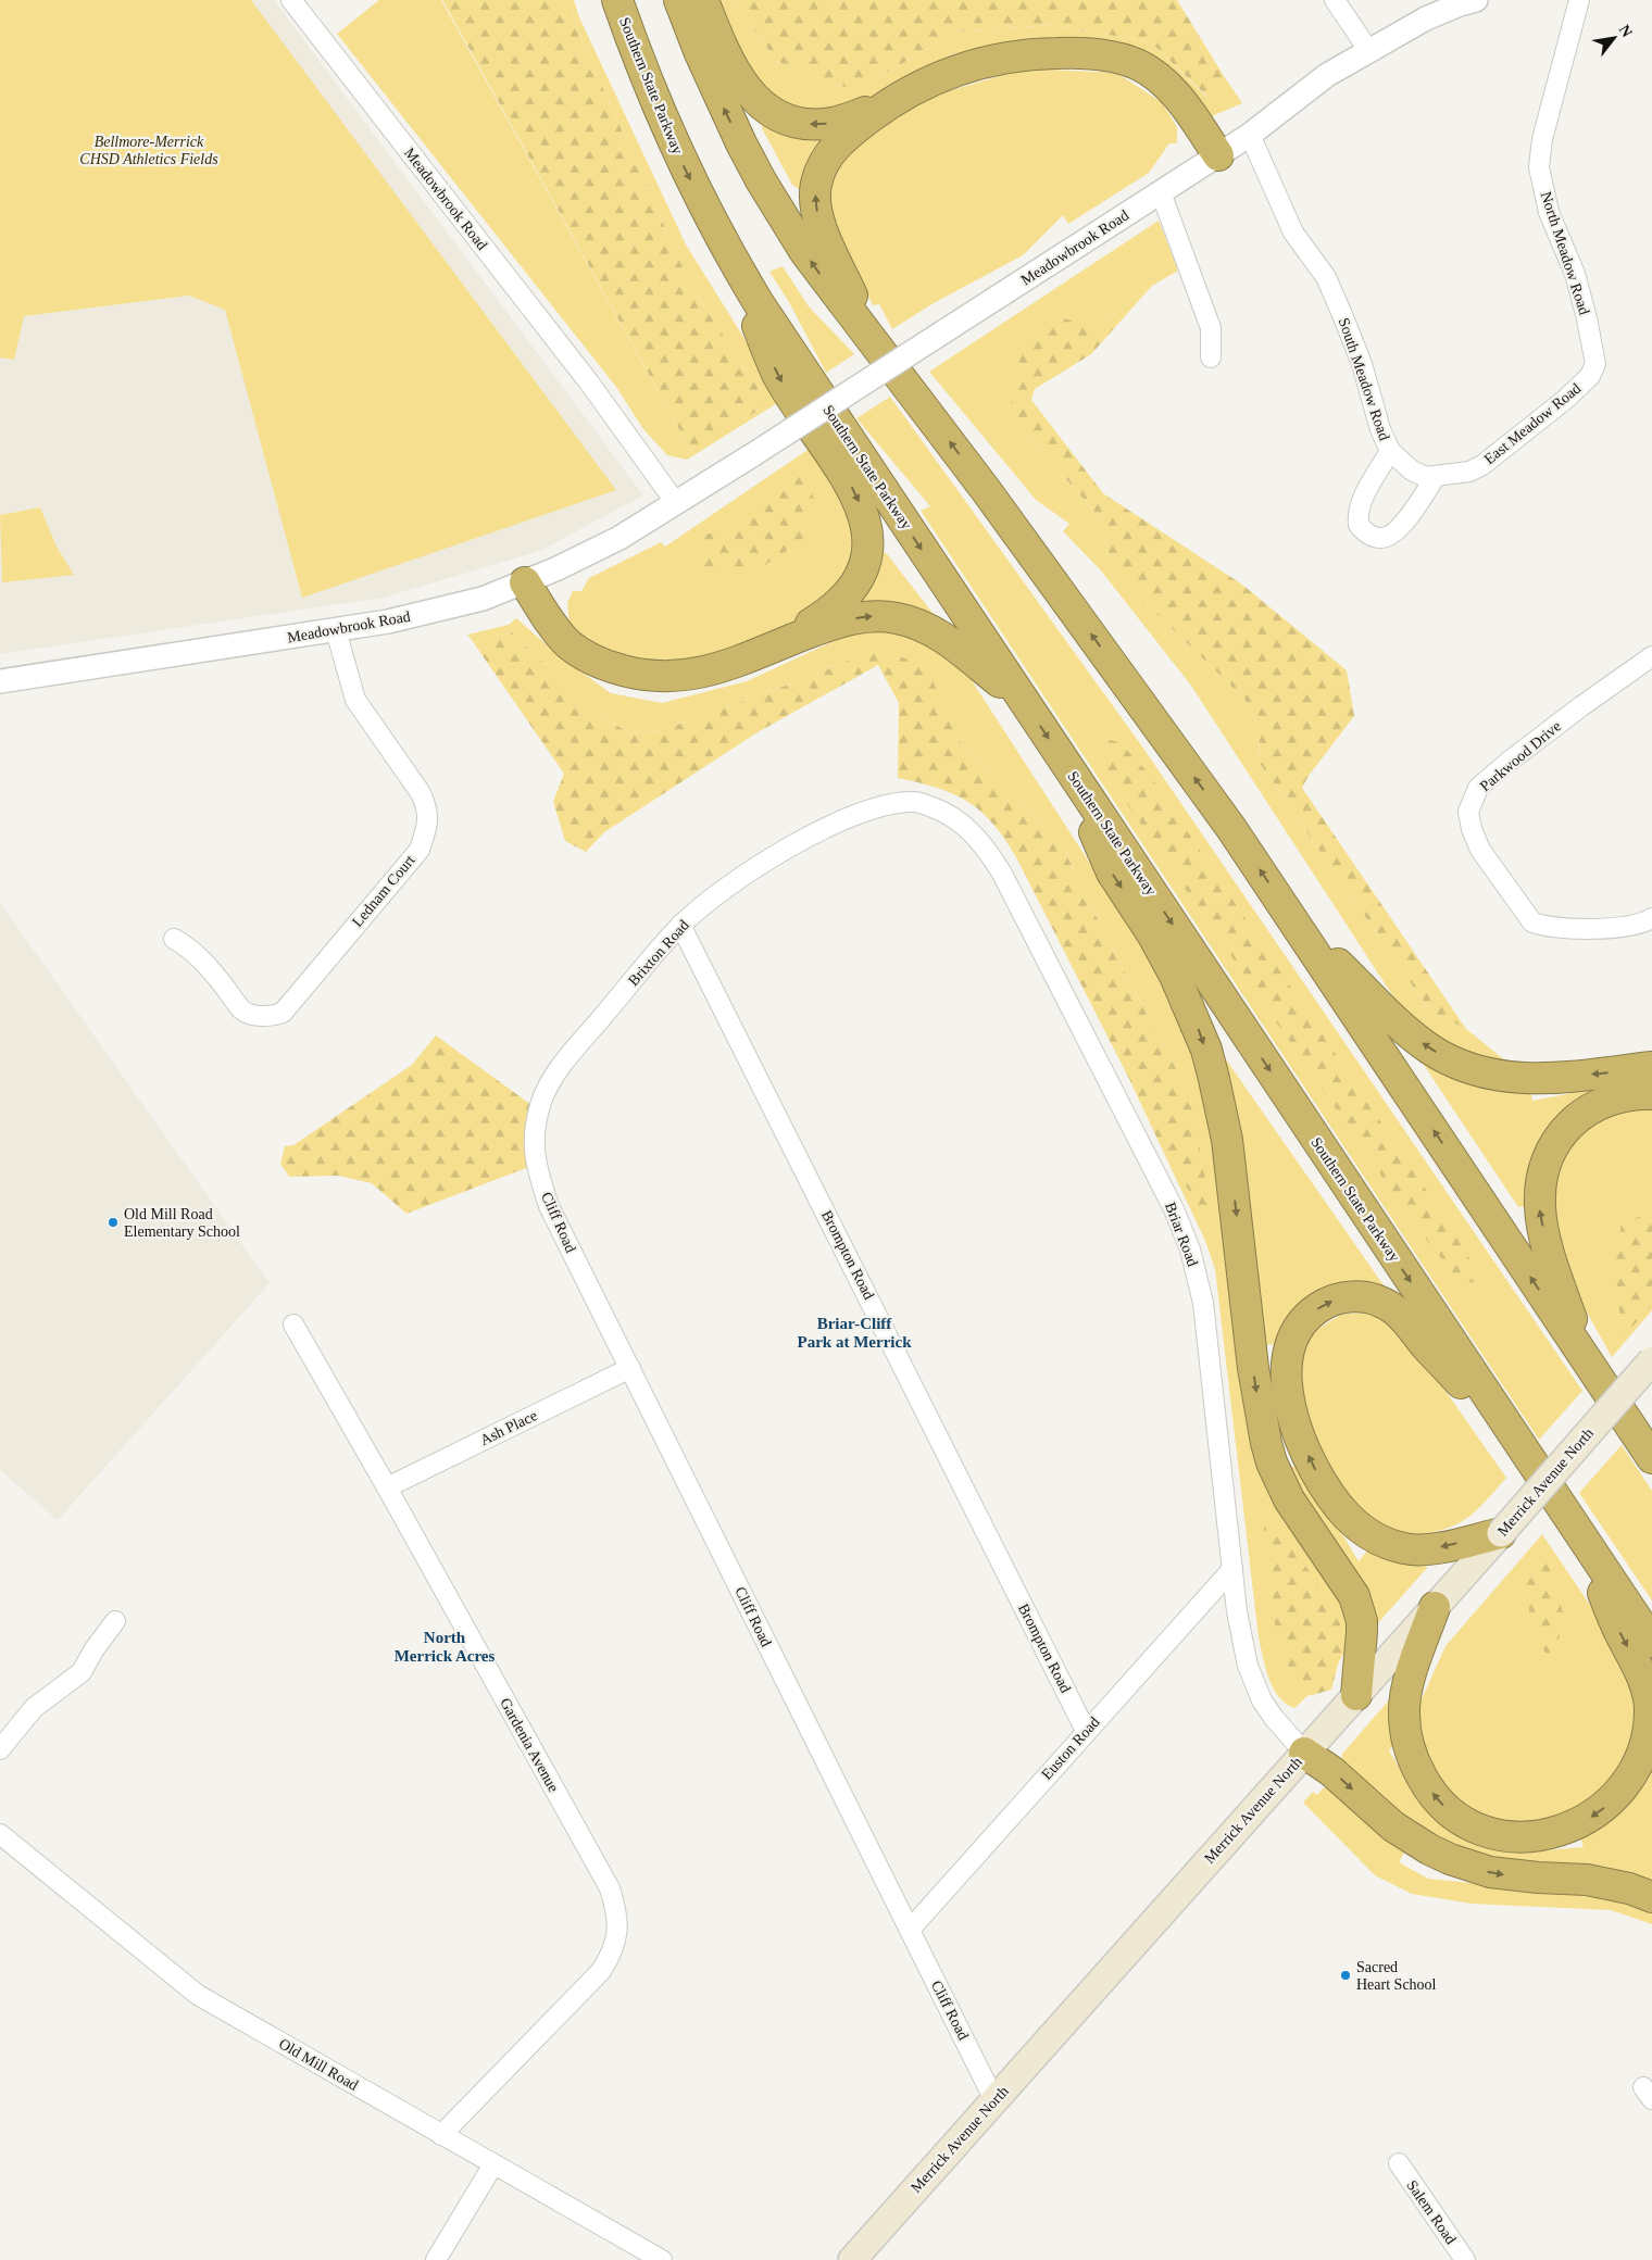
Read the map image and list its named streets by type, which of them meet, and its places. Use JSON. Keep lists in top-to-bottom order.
{
  "streets": {
    "highway": ["Southern State Parkway"],
    "main road": ["Merrick Avenue North"],
    "street": [
      "Meadowbrook Road",
      "North Meadow Road",
      "South Meadow Road",
      "East Meadow Road",
      "Parkwood Drive",
      "Lednam Court",
      "Brixton Road",
      "Cliff Road",
      "Briar Road",
      "Brompton Road",
      "Ash Place",
      "Gardenia Avenue",
      "Euston Road",
      "Old Mill Road",
      "Salem Road"
    ]
  },
  "crossings": [
    ["Meadowbrook Road", "South Meadow Road"],
    ["Meadowbrook Road", "Lednam Court"],
    ["North Meadow Road", "East Meadow Road"],
    ["South Meadow Road", "East Meadow Road"],
    ["Brixton Road", "Cliff Road"],
    ["Brixton Road", "Briar Road"],
    ["Brixton Road", "Brompton Road"],
    ["Cliff Road", "Ash Place"],
    ["Cliff Road", "Merrick Avenue North"],
    ["Cliff Road", "Euston Road"],
    ["Briar Road", "Merrick Avenue North"],
    ["Briar Road", "Euston Road"],
    ["Brompton Road", "Euston Road"],
    ["Ash Place", "Gardenia Avenue"],
    ["Gardenia Avenue", "Old Mill Road"]
  ],
  "districts": ["Briar-Cliff Park at Merrick", "North Merrick Acres"],
  "parks": ["Bellmore-Merrick CHSD Athletics Fields"],
  "places": ["Old Mill Road Elementary School", "Sacred Heart School"],
  "north": "top right"
}
